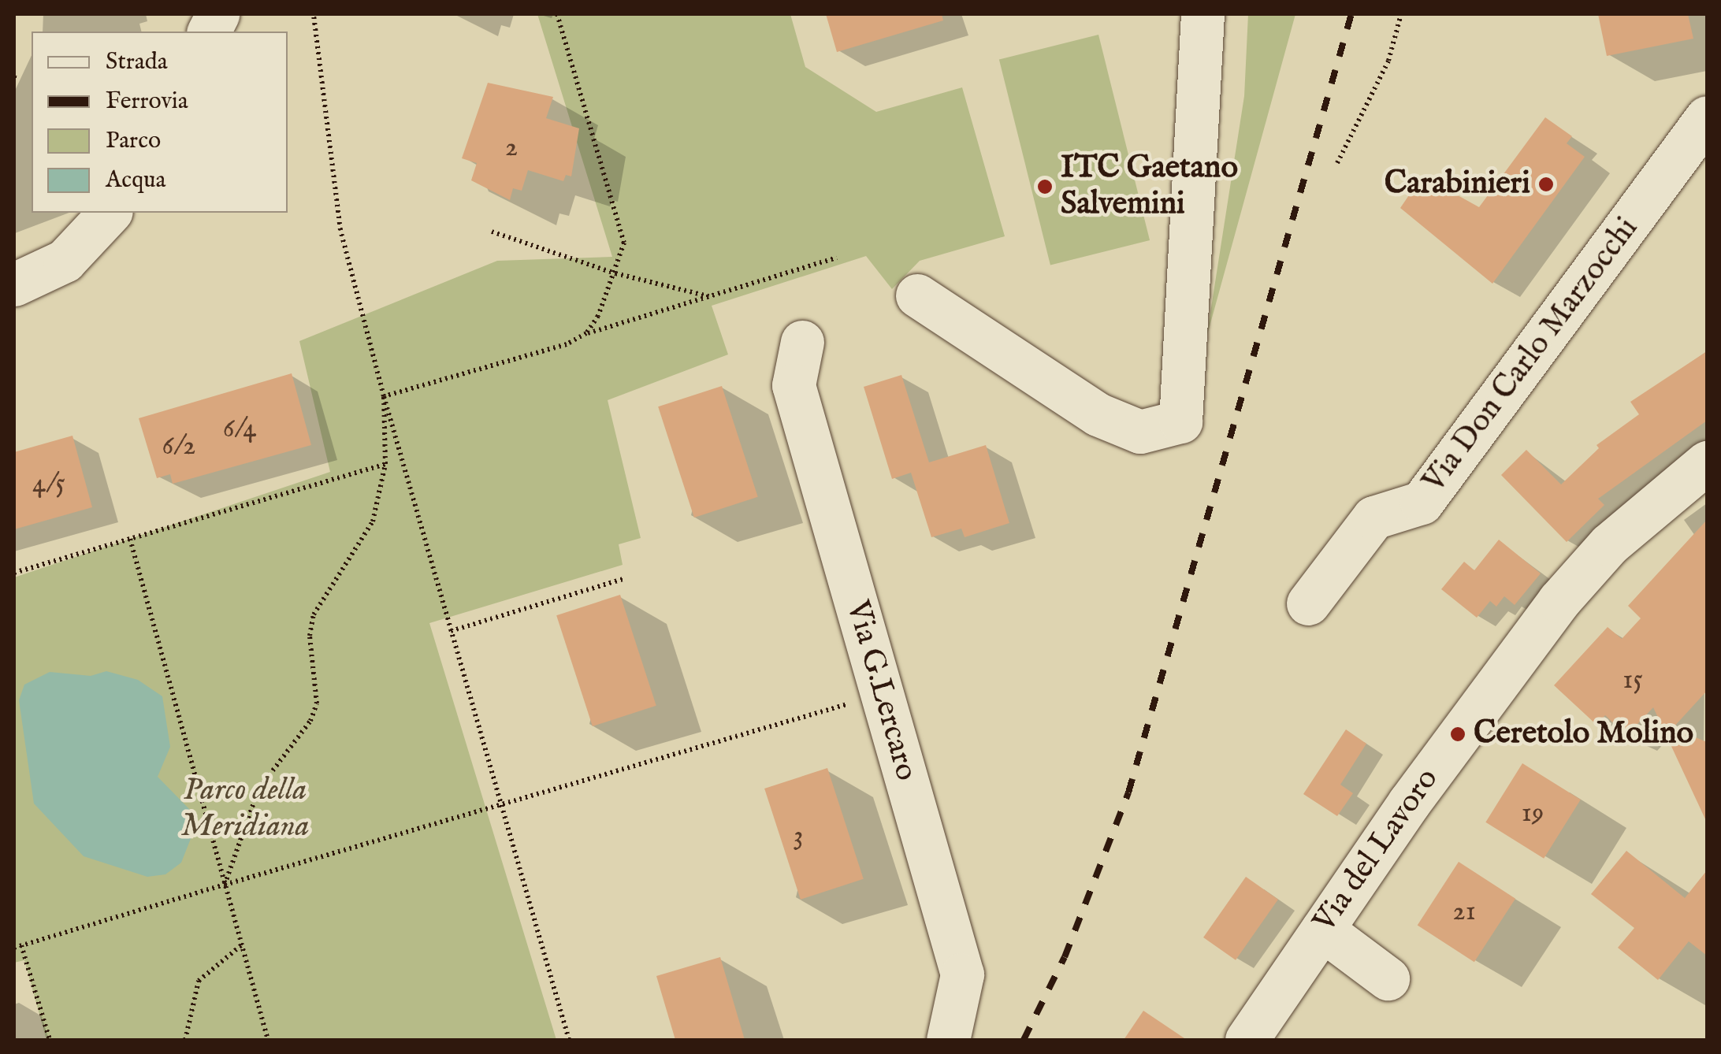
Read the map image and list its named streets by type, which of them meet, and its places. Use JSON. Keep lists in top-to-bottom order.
{
  "streets": {
    "street": ["Via Don Carlo Marzocchi", "Via G.Lercaro", "Via del Lavoro"]
  },
  "parks": ["Parco della Meridiana"],
  "places": ["Carabinieri", "ITC Gaetano Salvemini", "Ceretolo Molino"],
  "house_numbers": [
    "2",
    "6/4",
    "6/2",
    "4/5",
    "15",
    "19",
    "3",
    "21"
  ],
  "legend": [
    "Strada",
    "Ferrovia",
    "Parco",
    "Acqua"
  ]
}
